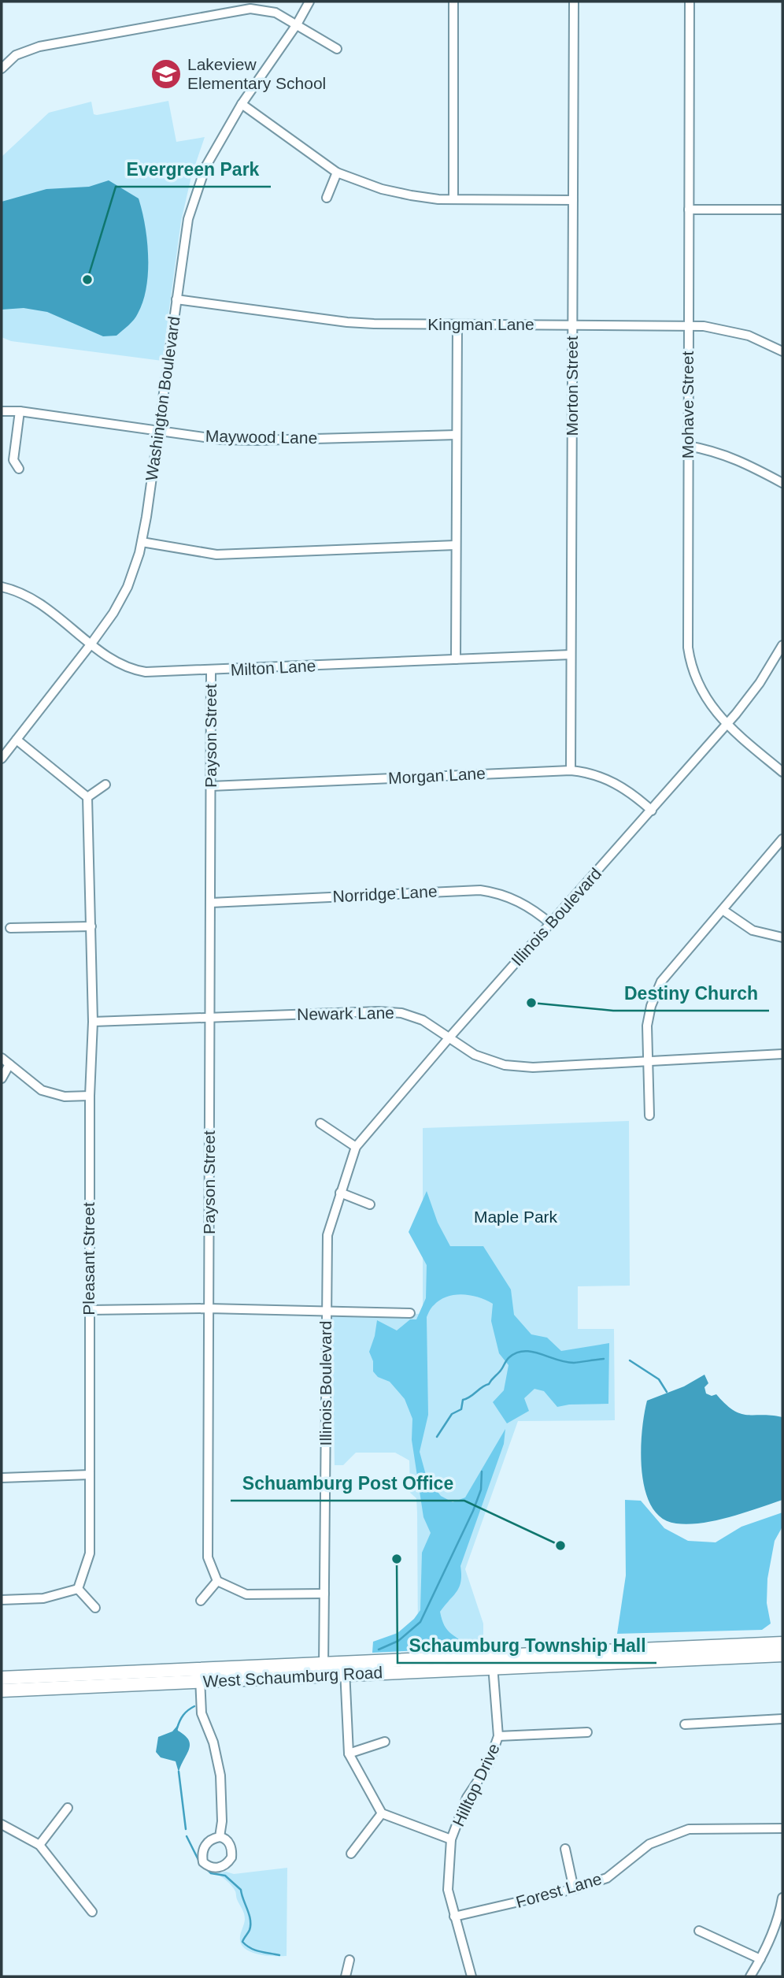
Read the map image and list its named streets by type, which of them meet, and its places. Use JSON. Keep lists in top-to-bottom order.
{
  "streets": {
    "main road": ["West Schaumburg Road"],
    "street": [
      "Kingman Lane",
      "Morton Street",
      "Washington Boulevard",
      "Mohave Street",
      "Maywood Lane",
      "Milton Lane",
      "Payson Street",
      "Morgan Lane",
      "Norridge Lane",
      "Illinois Boulevard",
      "Newark Lane",
      "Pleasant Street",
      "Hilltop Drive",
      "Forest Lane"
    ]
  },
  "crossings": [
    ["Kingman Lane", "Morton Street"],
    ["Kingman Lane", "Washington Boulevard"],
    ["Kingman Lane", "Mohave Street"],
    ["Morton Street", "Milton Lane"],
    ["Morton Street", "Morgan Lane"],
    ["Washington Boulevard", "Maywood Lane"],
    ["Washington Boulevard", "Milton Lane"],
    ["Mohave Street", "Illinois Boulevard"],
    ["Milton Lane", "Payson Street"],
    ["Payson Street", "Morgan Lane"],
    ["Payson Street", "Norridge Lane"],
    ["Payson Street", "Newark Lane"],
    ["Morgan Lane", "Illinois Boulevard"],
    ["Norridge Lane", "Illinois Boulevard"],
    ["Illinois Boulevard", "Newark Lane"],
    ["Illinois Boulevard", "West Schaumburg Road"],
    ["Newark Lane", "Pleasant Street"],
    ["West Schaumburg Road", "Hilltop Drive"],
    ["Hilltop Drive", "Forest Lane"]
  ],
  "parks": ["Maple Park"],
  "places": {
    "school or university": ["Lakeview Elementary School"],
    "other": [
      "Evergreen Park",
      "Destiny Church",
      "Schuamburg Post Office",
      "Schaumburg Township Hall"
    ]
  }
}
